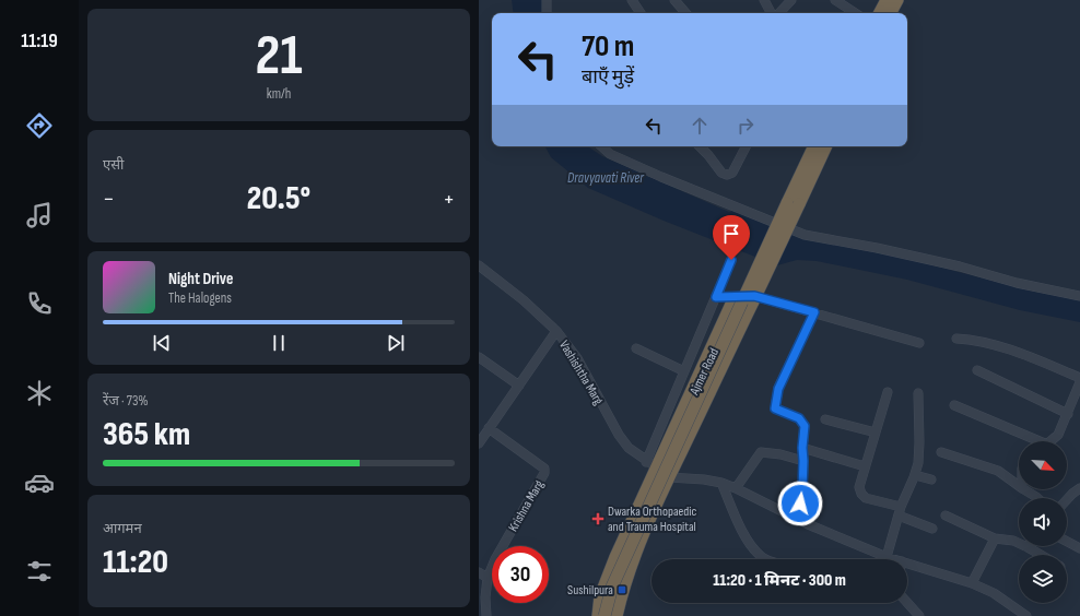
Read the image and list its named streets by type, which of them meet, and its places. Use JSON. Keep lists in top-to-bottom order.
{
  "streets": {
    "highway": ["Ajmer Road"],
    "street": ["Vashishtha Marg", "Krishna Marg"]
  },
  "crossings": [
    ["Ajmer Road", "Vashishtha Marg"]
  ],
  "water": ["Dravyavati River"],
  "places": {
    "health": ["Dwarka Orthopaedic and Trauma Hospital"],
    "transit": ["Sushilpura"]
  },
  "north": "bottom right",
  "page": {
    "tabs": "11:19",
    "tile": [
      ["21", "km/h"],
      "एसी",
      ["रेंज · 73%", "365 km"],
      ["आगमन", "11:20"]
    ],
    "turn": ["70 m", "बाएँ मुड़ें"],
    "heat": ["−", "20.5°", "+"],
    "song": ["Night Drive", "The Halogens"],
    "limit": "30",
    "trip": "11:20 · 1 मिनट · 300 m"
  }
}
